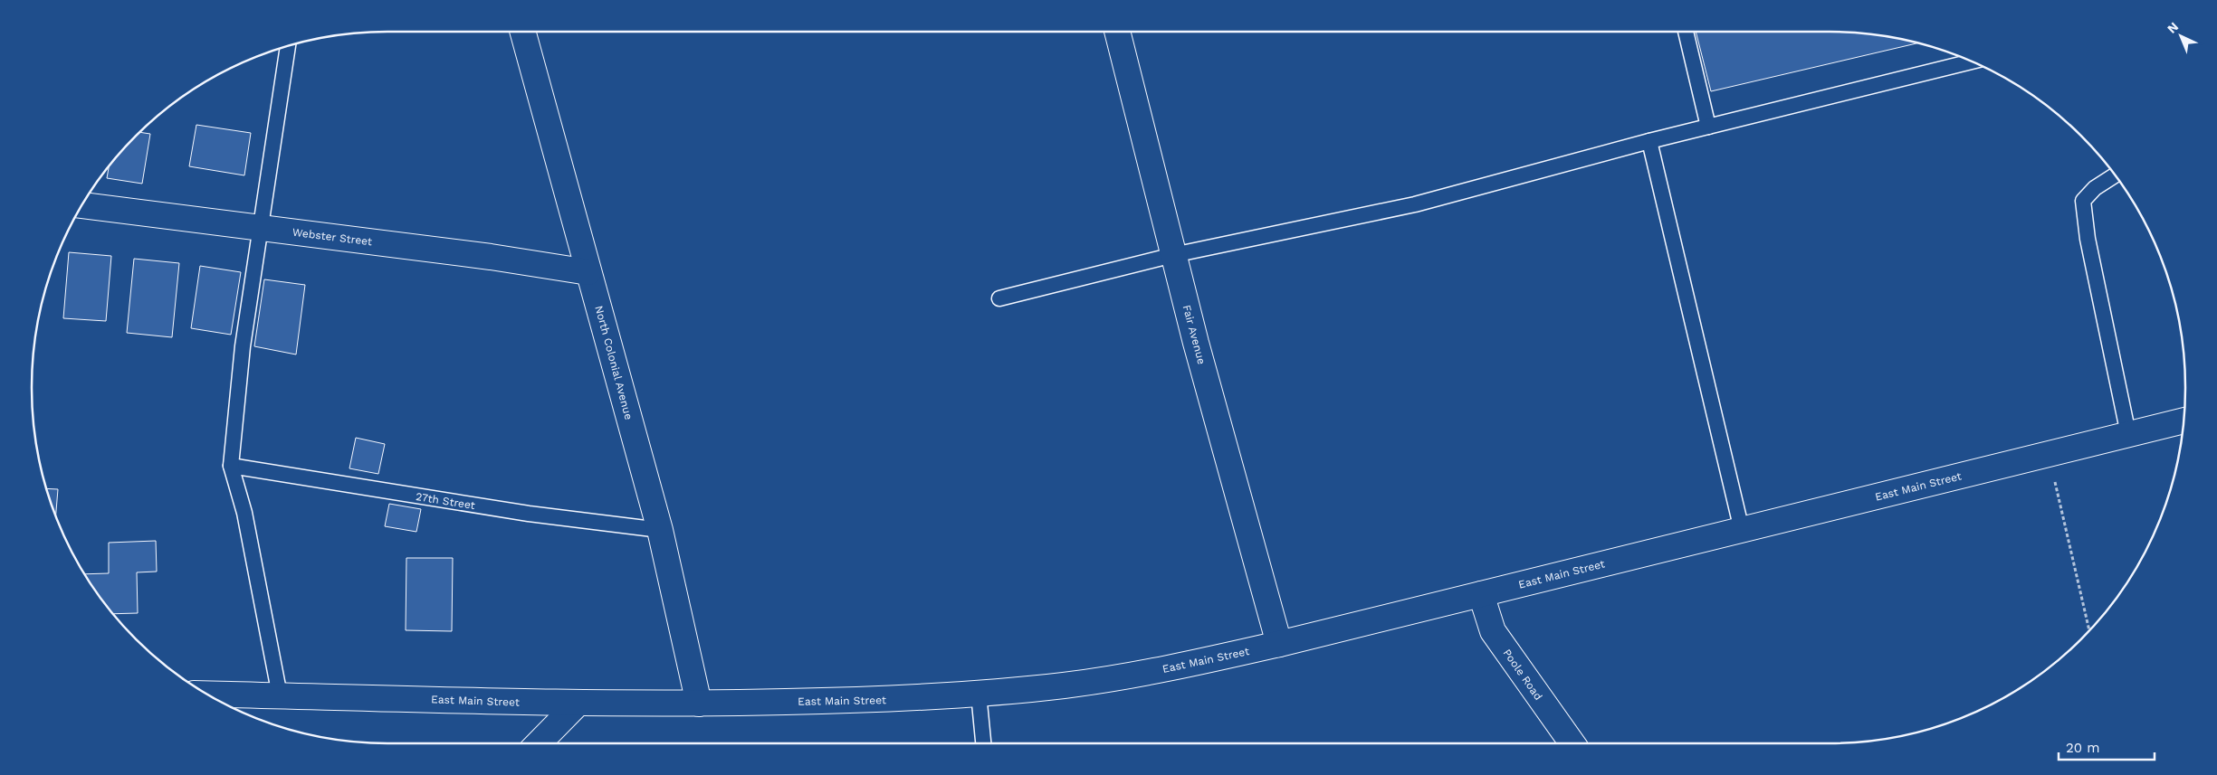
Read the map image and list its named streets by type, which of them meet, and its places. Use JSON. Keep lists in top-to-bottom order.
{
  "streets": {
    "street": [
      "Webster Street",
      "Fair Avenue",
      "North Colonial Avenue",
      "East Main Street",
      "Poole Road"
    ],
    "lane": ["27th Street"]
  },
  "crossings": [
    ["Webster Street", "North Colonial Avenue"],
    ["Fair Avenue", "East Main Street"],
    ["North Colonial Avenue", "East Main Street"],
    ["North Colonial Avenue", "27th Street"],
    ["East Main Street", "Poole Road"]
  ],
  "scale_bar": "20 m",
  "north": "top left"
}
